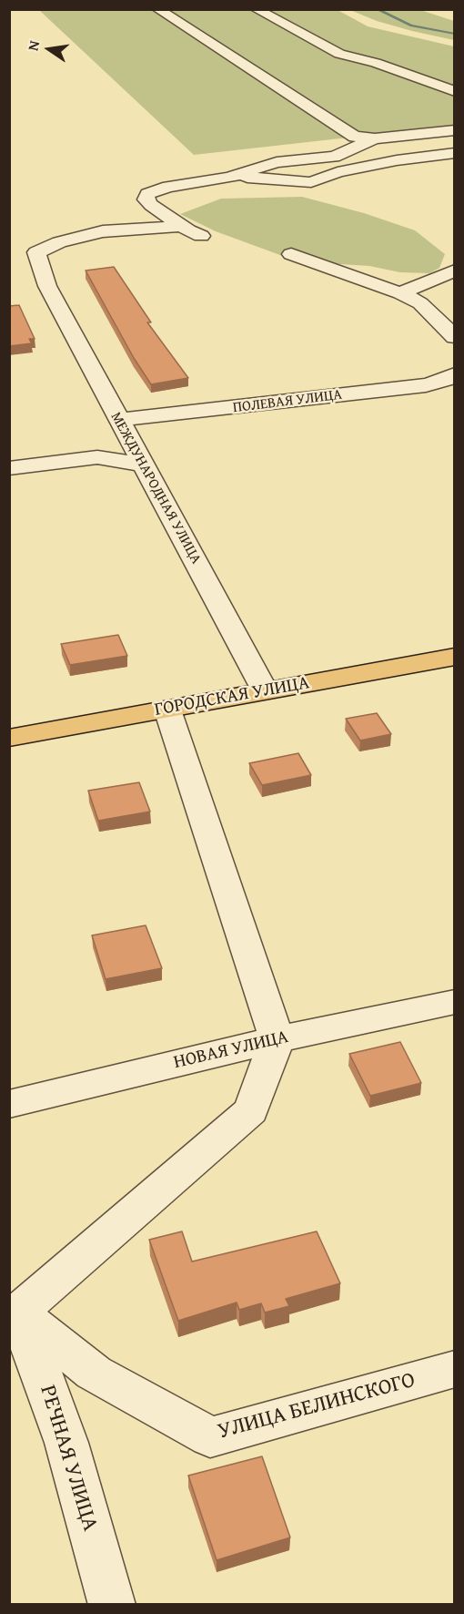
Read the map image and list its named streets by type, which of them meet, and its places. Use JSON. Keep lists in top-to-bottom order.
{
  "streets": {
    "main road": ["ГОРОДСКАЯ УЛИЦА"],
    "street": [
      "ПОЛЕВАЯ УЛИЦА",
      "МЕЖДУНАРОДНАЯ УЛИЦА",
      "НОВАЯ УЛИЦА",
      "УЛИЦА БЕЛИНСКОГО",
      "РЕЧНАЯ УЛИЦА"
    ]
  },
  "crossings": [
    ["ПОЛЕВАЯ УЛИЦА", "МЕЖДУНАРОДНАЯ УЛИЦА"],
    ["МЕЖДУНАРОДНАЯ УЛИЦА", "ГОРОДСКАЯ УЛИЦА"],
    ["УЛИЦА БЕЛИНСКОГО", "РЕЧНАЯ УЛИЦА"]
  ],
  "north": "left"
}
